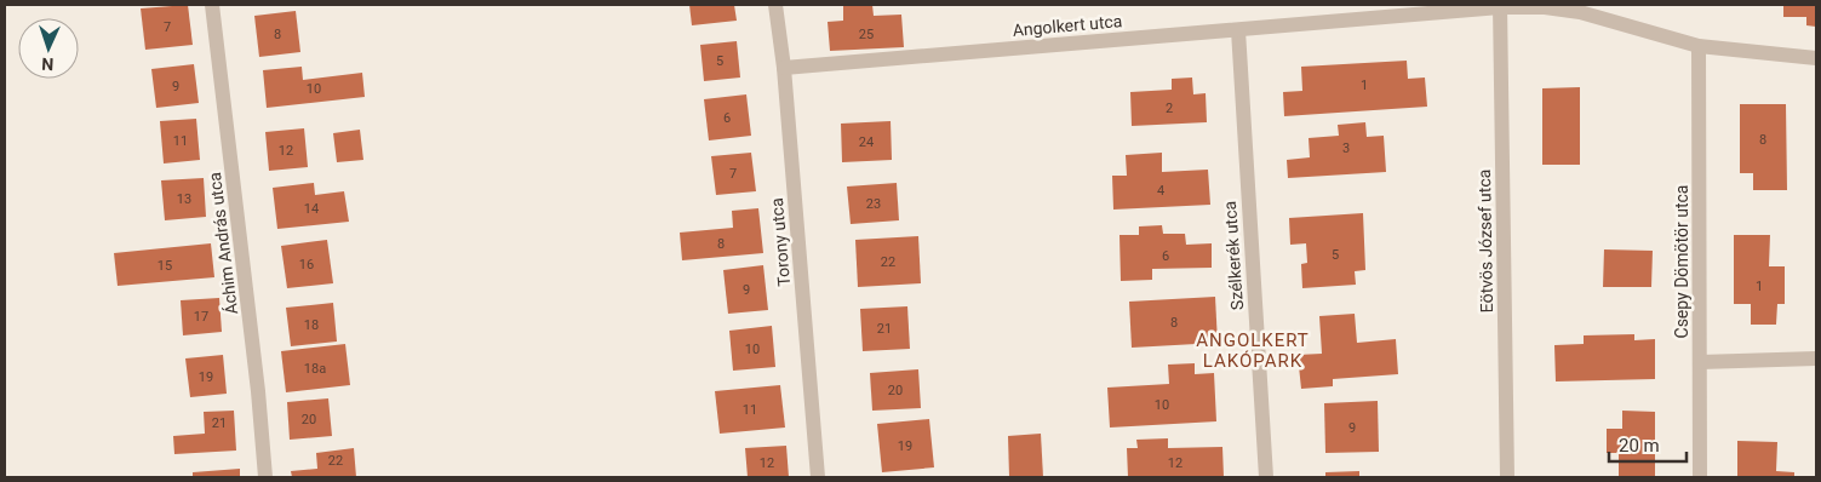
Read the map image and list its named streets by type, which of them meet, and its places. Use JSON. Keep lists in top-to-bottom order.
{
  "streets": {
    "street": [
      "Angolkert utca",
      "Eötvös József utca",
      "Torony utca",
      "Áchim András utca",
      "Szélkerék utca",
      "Csepy Dömötör utca"
    ]
  },
  "crossings": [
    ["Angolkert utca", "Eötvös József utca"],
    ["Angolkert utca", "Torony utca"],
    ["Angolkert utca", "Szélkerék utca"],
    ["Angolkert utca", "Csepy Dömötör utca"]
  ],
  "districts": ["ANGOLKERT LAKÓPARK"],
  "house_numbers": [
    "7",
    "8",
    "25",
    "5",
    "1",
    "9",
    "10",
    "2",
    "6",
    "8",
    "11",
    "24",
    "3",
    "12",
    "7",
    "4",
    "13",
    "23",
    "14",
    "8",
    "5",
    "6",
    "22",
    "16",
    "15",
    "1",
    "9",
    "17",
    "8",
    "18",
    "21",
    "10",
    "18a",
    "19",
    "20",
    "10",
    "11",
    "20",
    "21",
    "9",
    "19",
    "22",
    "12",
    "12"
  ],
  "scale_bar": "20 m",
  "north": "bottom"
}
